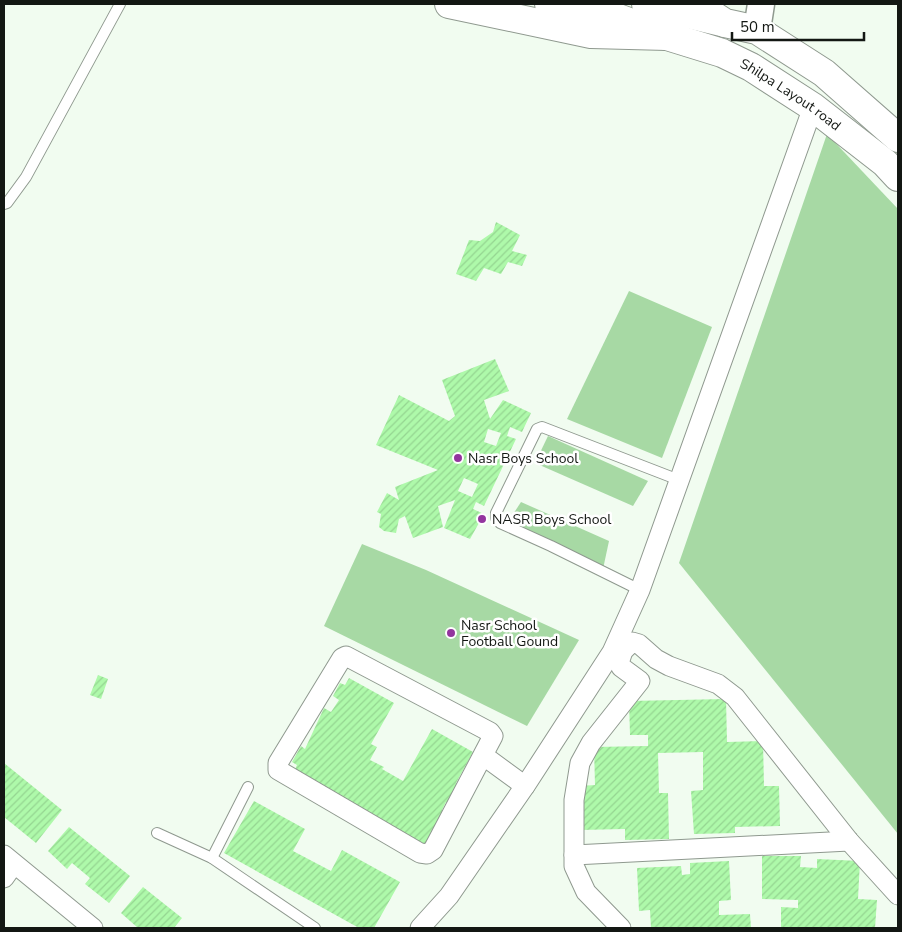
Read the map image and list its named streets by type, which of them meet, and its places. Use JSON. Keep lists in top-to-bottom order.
{
  "streets": {
    "main road": ["Shilpa Layout road"]
  },
  "places": ["Nasr Boys School", "NASR Boys School", "Nasr School Football Gound"],
  "scale_bar": "50 m"
}
